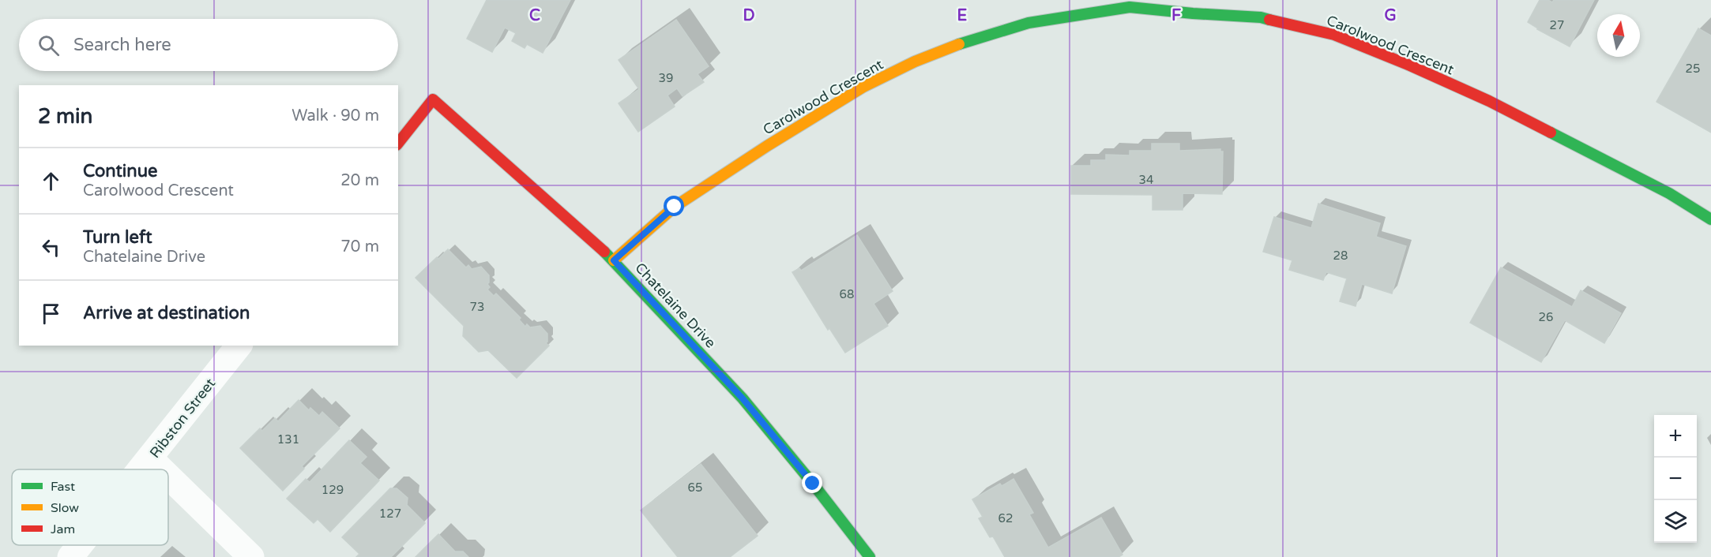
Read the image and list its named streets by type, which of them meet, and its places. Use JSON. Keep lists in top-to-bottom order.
{
  "streets": {
    "street": ["Carolwood Crescent", "Chatelaine Drive", "Ribston Street"]
  },
  "crossings": [
    ["Carolwood Crescent", "Chatelaine Drive"]
  ],
  "house_numbers": [
    "27",
    "25",
    "39",
    "34",
    "28",
    "68",
    "73",
    "26",
    "131",
    "65",
    "129",
    "127",
    "62"
  ],
  "legend": ["Fast", "Slow", "Jam"],
  "north": "top",
  "page": {
    "search": "Search here",
    "heading": ["2 min", "Walk · 90 m"],
    "list": [
      ["Continue", "Carolwood Crescent", "20 m"],
      ["Turn left", "Chatelaine Drive", "70 m"],
      "Arrive at destination"
    ],
    "map_buttons": ["+", "−"]
  },
  "grid": {
    "columns": [
      "C",
      "D",
      "E",
      "F",
      "G"
    ]
  }
}
